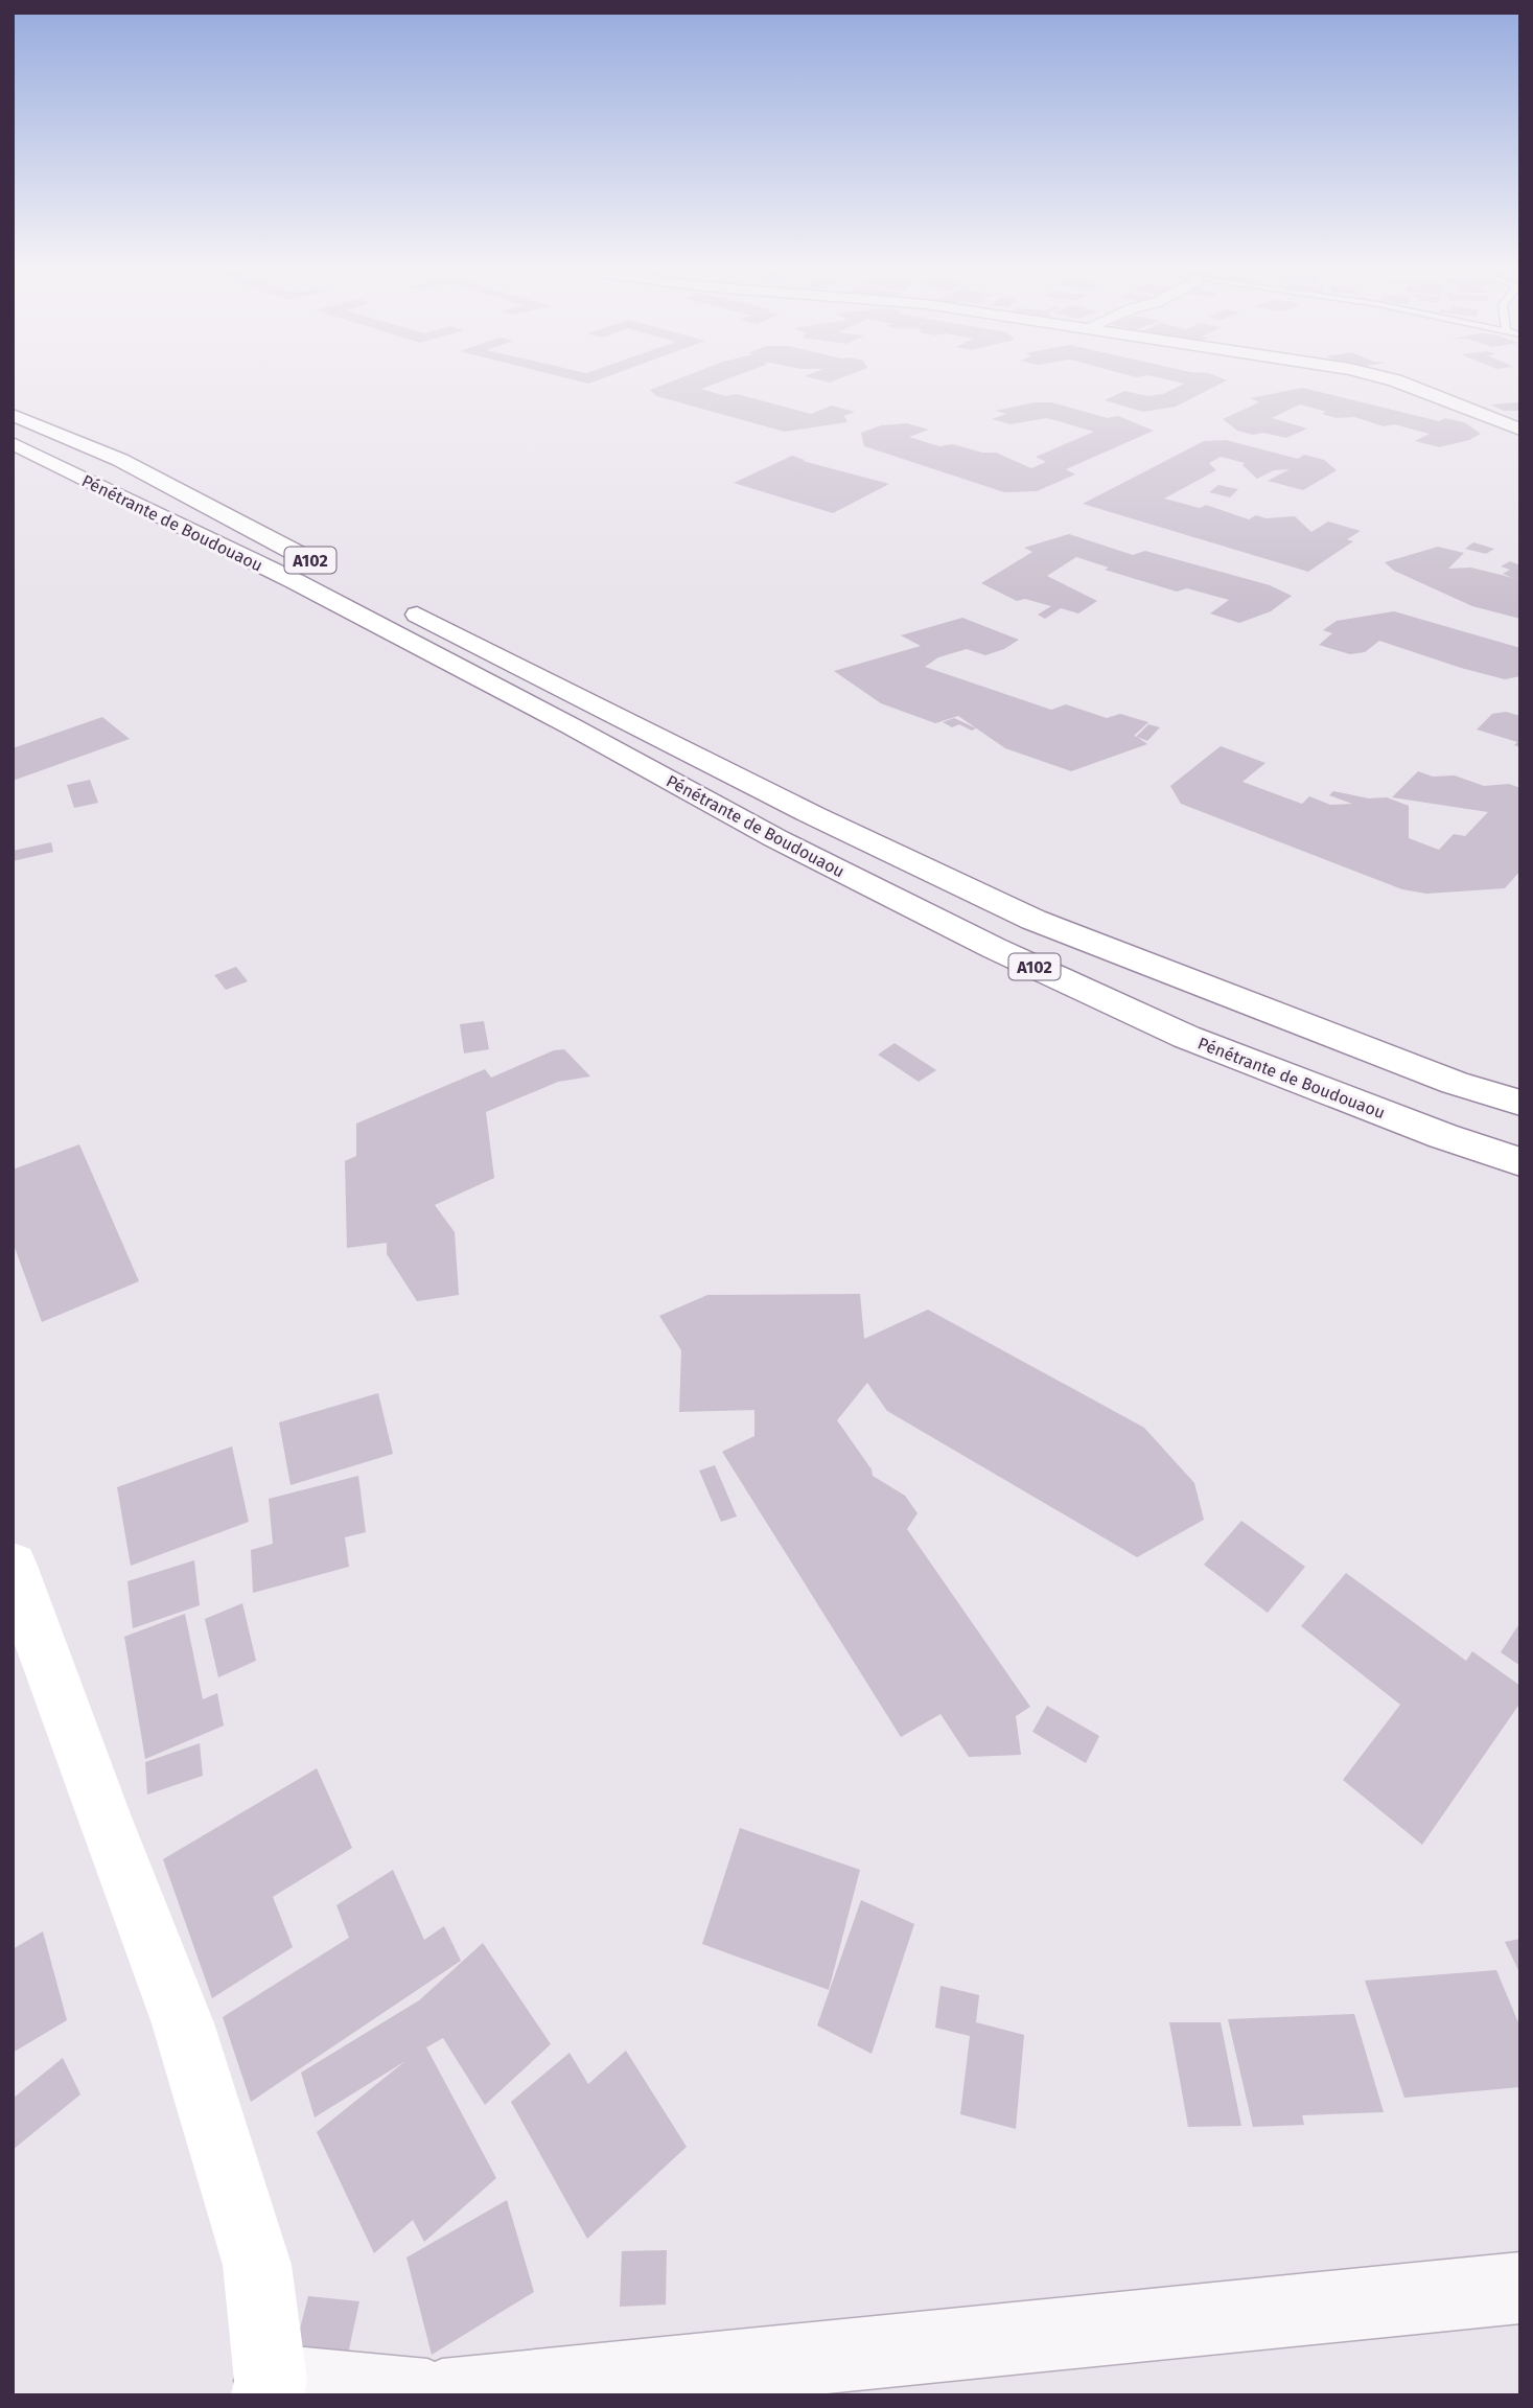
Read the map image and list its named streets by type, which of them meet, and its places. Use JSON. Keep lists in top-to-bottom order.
{
  "streets": {
    "main road": ["Pénétrante de Boudouaou", "A102"]
  }
}
